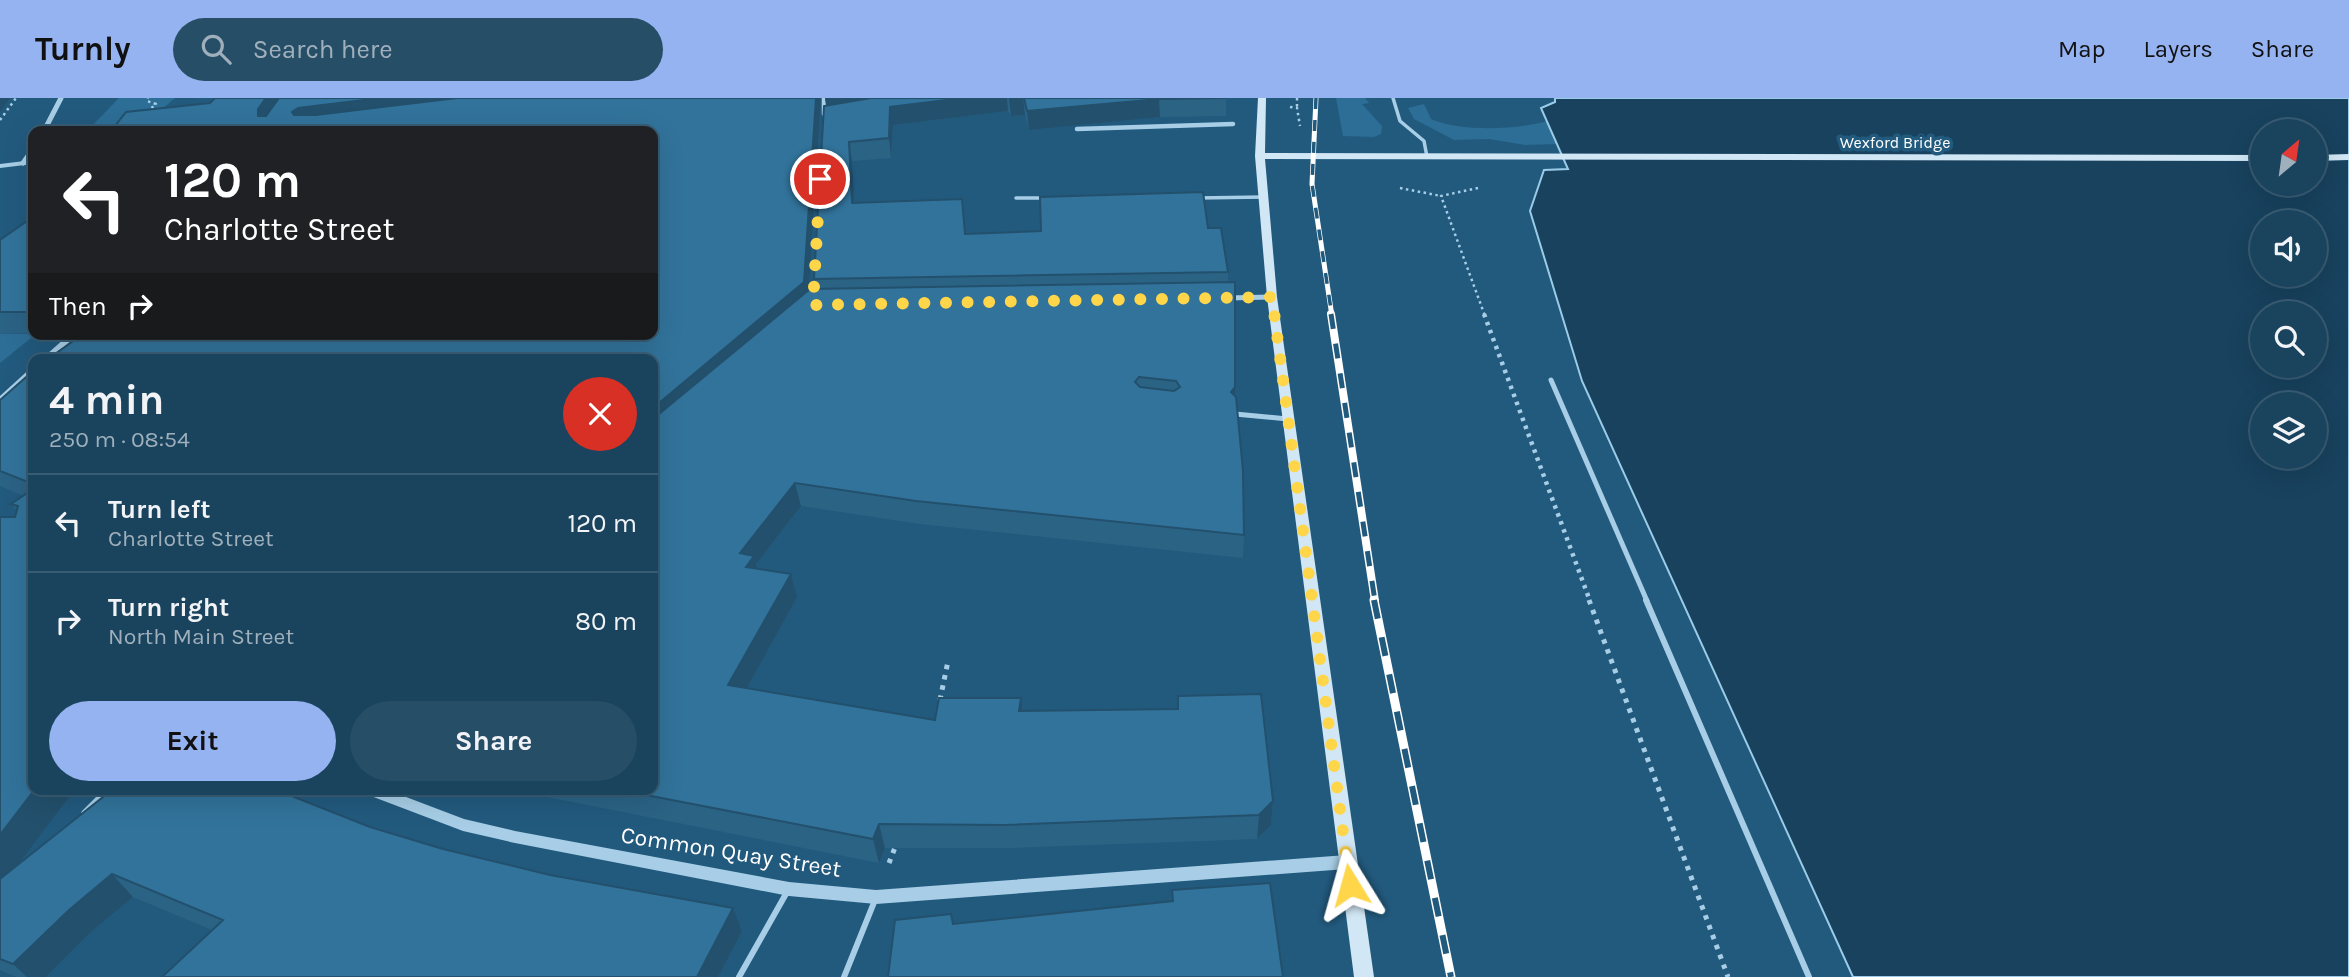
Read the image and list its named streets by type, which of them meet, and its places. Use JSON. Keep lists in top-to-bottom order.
{
  "streets": {
    "main road": ["Wexford Bridge"],
    "street": ["Common Quay Street"]
  },
  "north": "top right",
  "page": {
    "header": "Turnly",
    "search": "Search here",
    "nav": ["Map", "Layers", "Share"],
    "turn": ["120 m", "Charlotte Street"],
    "then": "Then",
    "heading": ["4 min", "250 m · 08:54"],
    "list": [
      {
        "name": "Turn left",
        "note": "Charlotte Street",
        "value": "120 m"
      },
      {
        "name": "Turn right",
        "note": "North Main Street",
        "value": "80 m"
      }
    ],
    "buttons": ["Exit", "Share"]
  }
}
